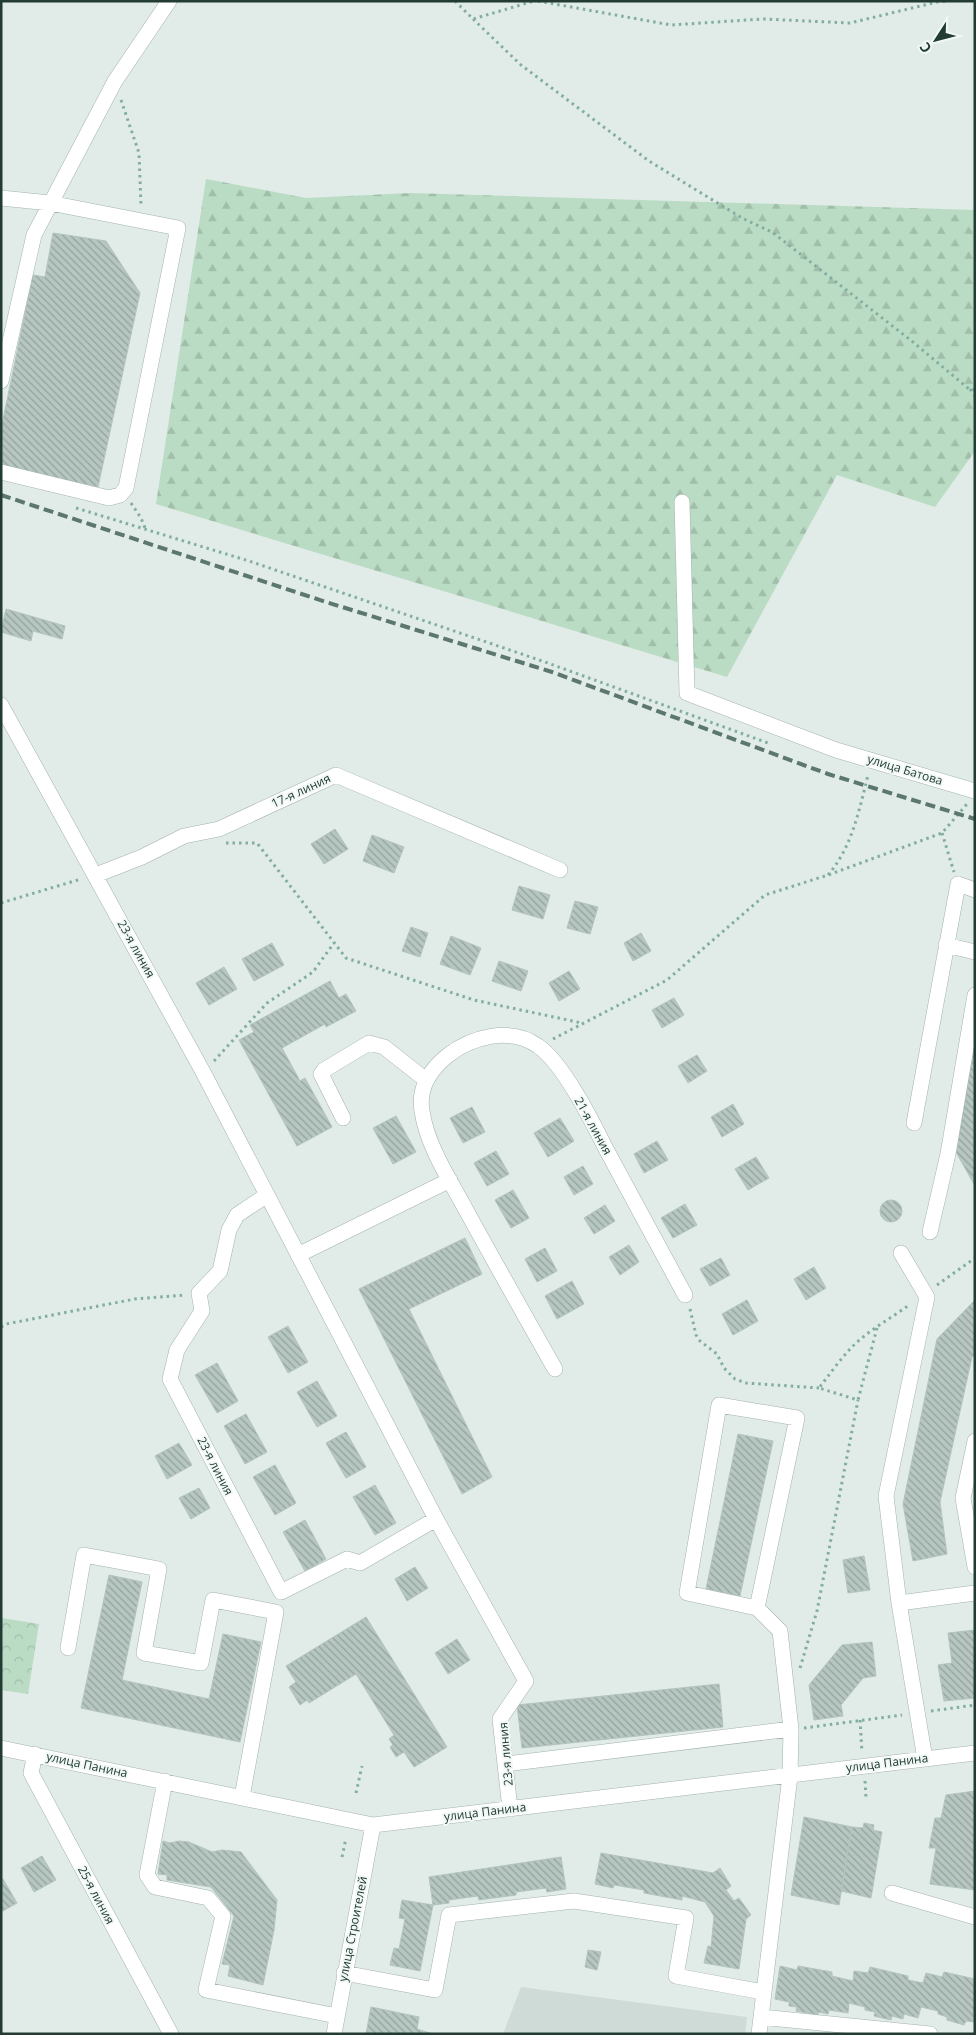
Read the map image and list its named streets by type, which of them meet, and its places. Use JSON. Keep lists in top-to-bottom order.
{
  "streets": {
    "street": [
      "улица Батова",
      "17-я линия",
      "23-я линия",
      "21-я линия",
      "улица Панина",
      "25-я линия",
      "улица Строителей"
    ]
  },
  "crossings": [
    ["17-я линия", "23-я линия"],
    ["23-я линия", "улица Панина"],
    ["улица Панина", "25-я линия"],
    ["улица Панина", "улица Строителей"]
  ],
  "north": "bottom left"
}
